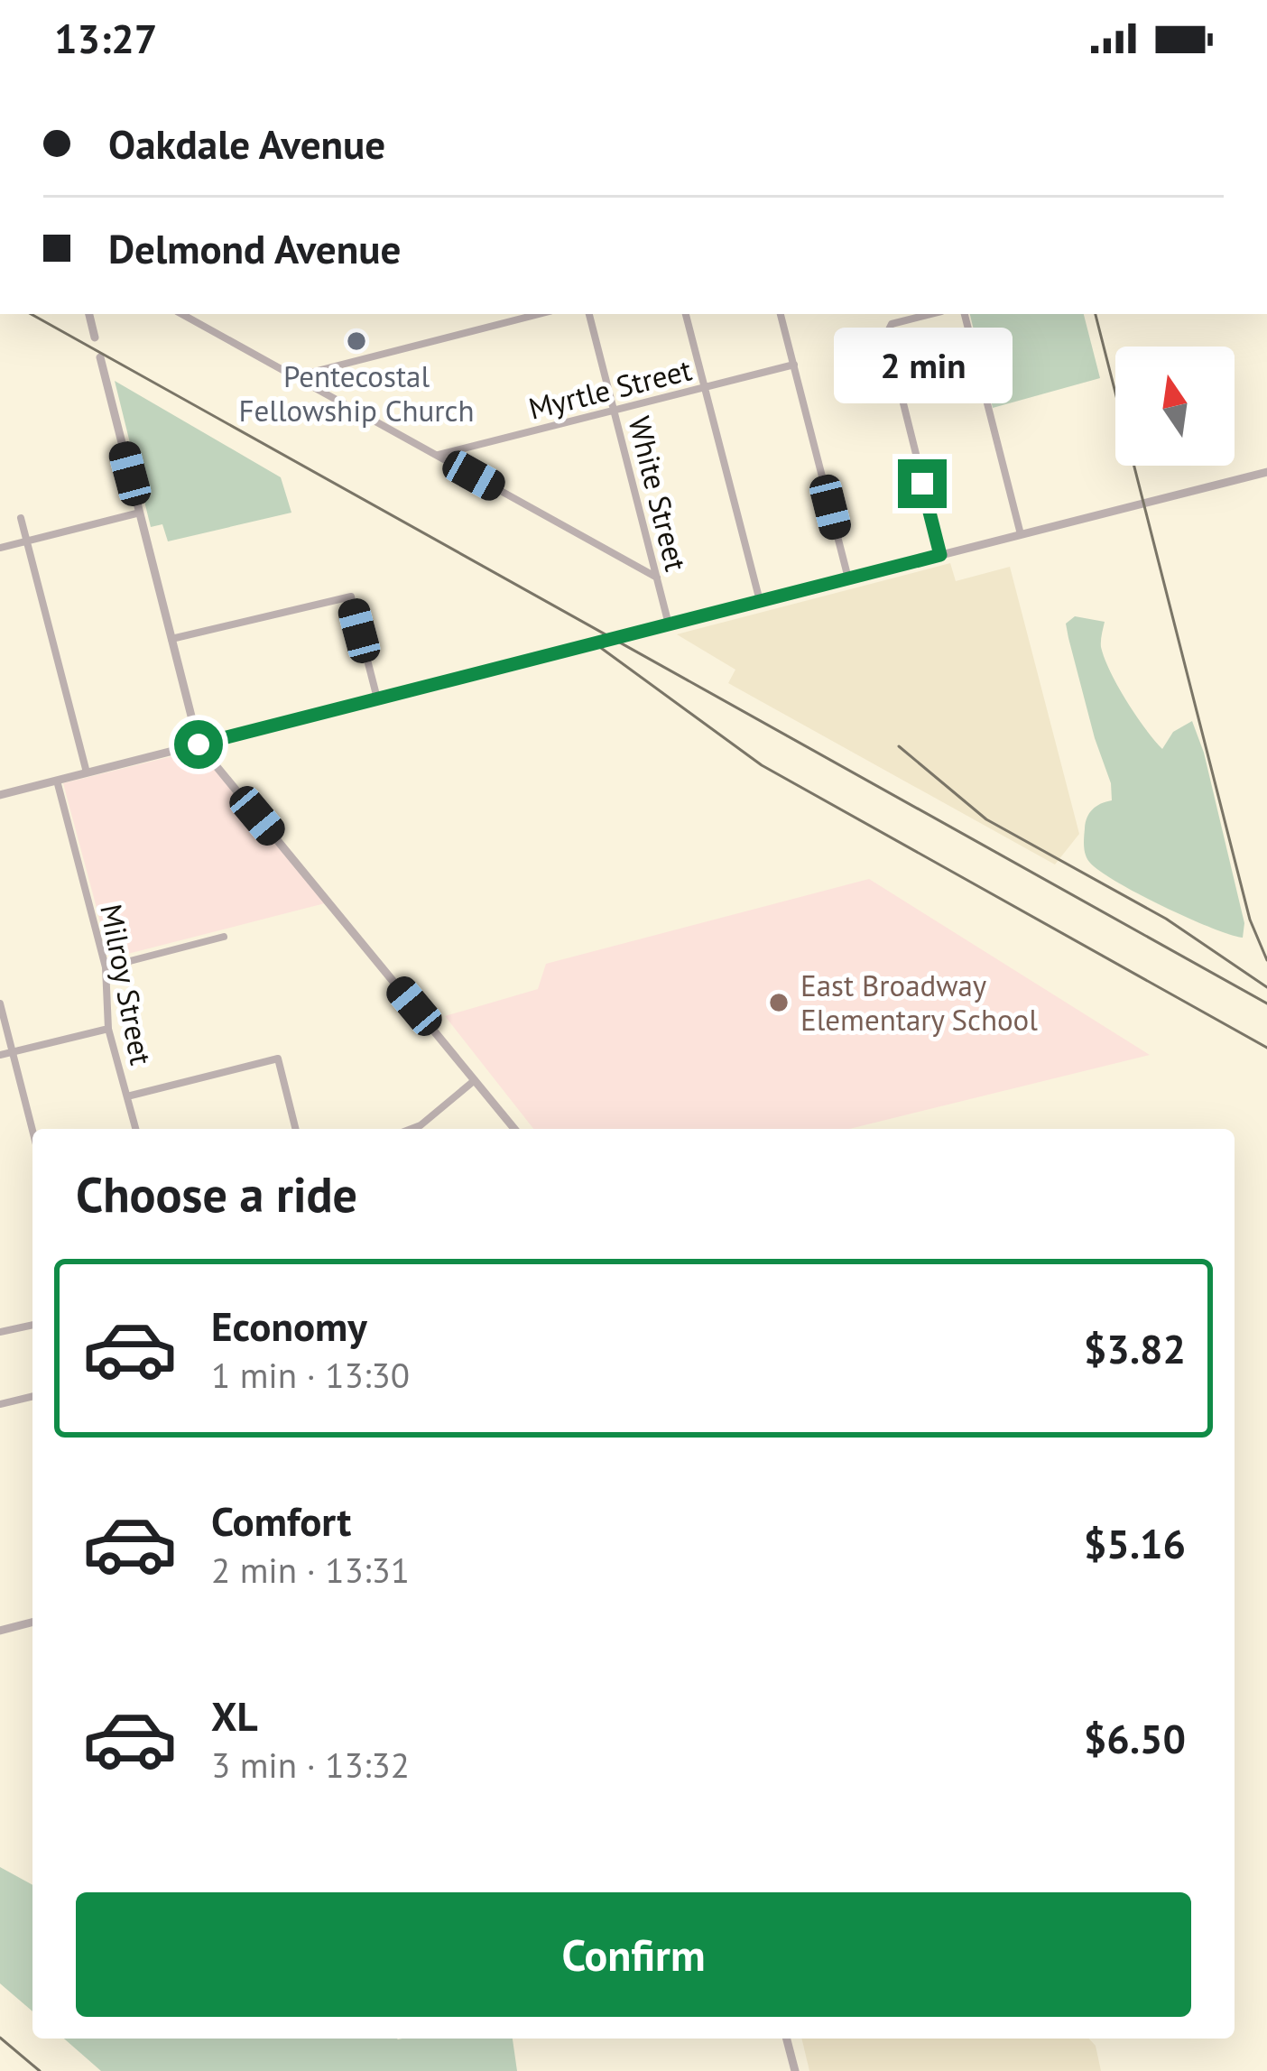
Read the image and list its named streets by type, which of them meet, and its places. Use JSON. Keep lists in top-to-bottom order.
{
  "streets": {
    "street": ["Myrtle Street", "White Street", "Milroy Street"]
  },
  "crossings": [
    ["Myrtle Street", "White Street"]
  ],
  "places": ["Pentecostal Fellowship Church", "East Broadway Elementary School"],
  "north": "top",
  "page": {
    "status": "13:27",
    "banner": ["Oakdale Avenue", "Delmond Avenue"],
    "bubble": "2 min",
    "heading": "Choose a ride",
    "list": [
      {
        "name": "Economy",
        "note": "1 min · 13:30",
        "value": "$3.82"
      },
      {
        "name": "Comfort",
        "note": "2 min · 13:31",
        "value": "$5.16"
      },
      {
        "name": "XL",
        "note": "3 min · 13:32",
        "value": "$6.50"
      }
    ],
    "buttons": "Confirm"
  }
}
